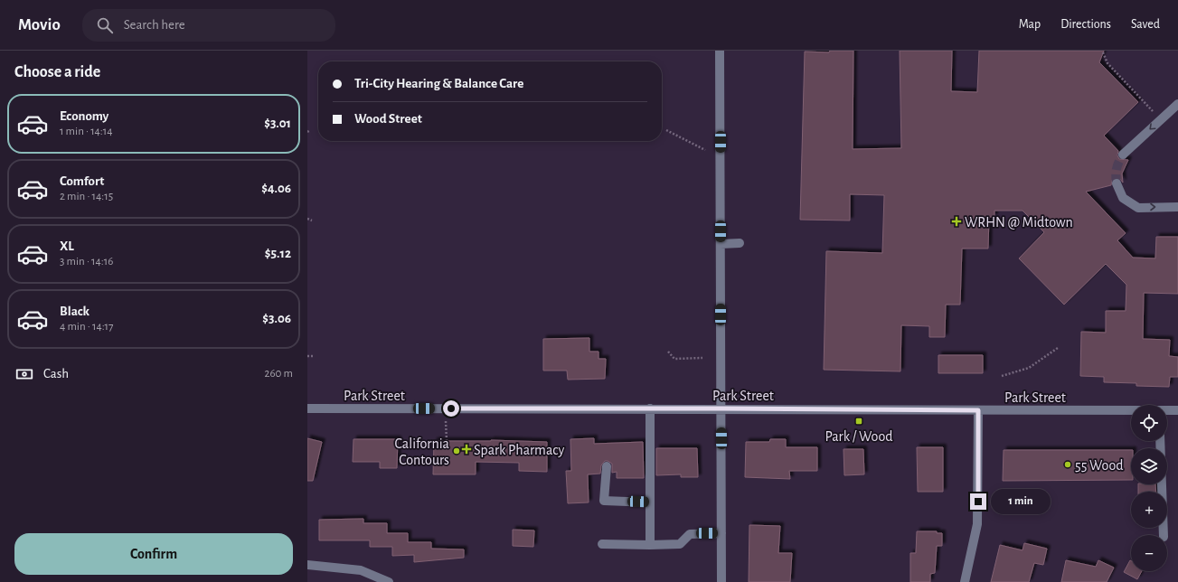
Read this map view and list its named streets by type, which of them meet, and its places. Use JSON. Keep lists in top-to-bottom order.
{
  "streets": {
    "street": ["Park Street"]
  },
  "places": {
    "health": ["WRHN @ Midtown", "Spark Pharmacy"],
    "transit": ["Park / Wood"],
    "other": ["California Contours", "55 Wood"]
  },
  "page": {
    "header": "Movio",
    "search": "Search here",
    "nav": ["Map", "Directions", "Saved"],
    "heading": "Choose a ride",
    "banner": ["Tri-City Hearing & Balance Care", "Wood Street"],
    "list": [
      {
        "name": "Economy",
        "note": "1 min · 14:14",
        "value": "$3.01"
      },
      {
        "name": "Comfort",
        "note": "2 min · 14:15",
        "value": "$4.06"
      },
      {
        "name": "XL",
        "note": "3 min · 14:16",
        "value": "$5.12"
      },
      {
        "name": "Black",
        "note": "4 min · 14:17",
        "value": "$3.06"
      }
    ],
    "pay": ["Cash", "260 m"],
    "map_buttons": ["+", "−"],
    "bubble": "1 min",
    "buttons": "Confirm"
  }
}
